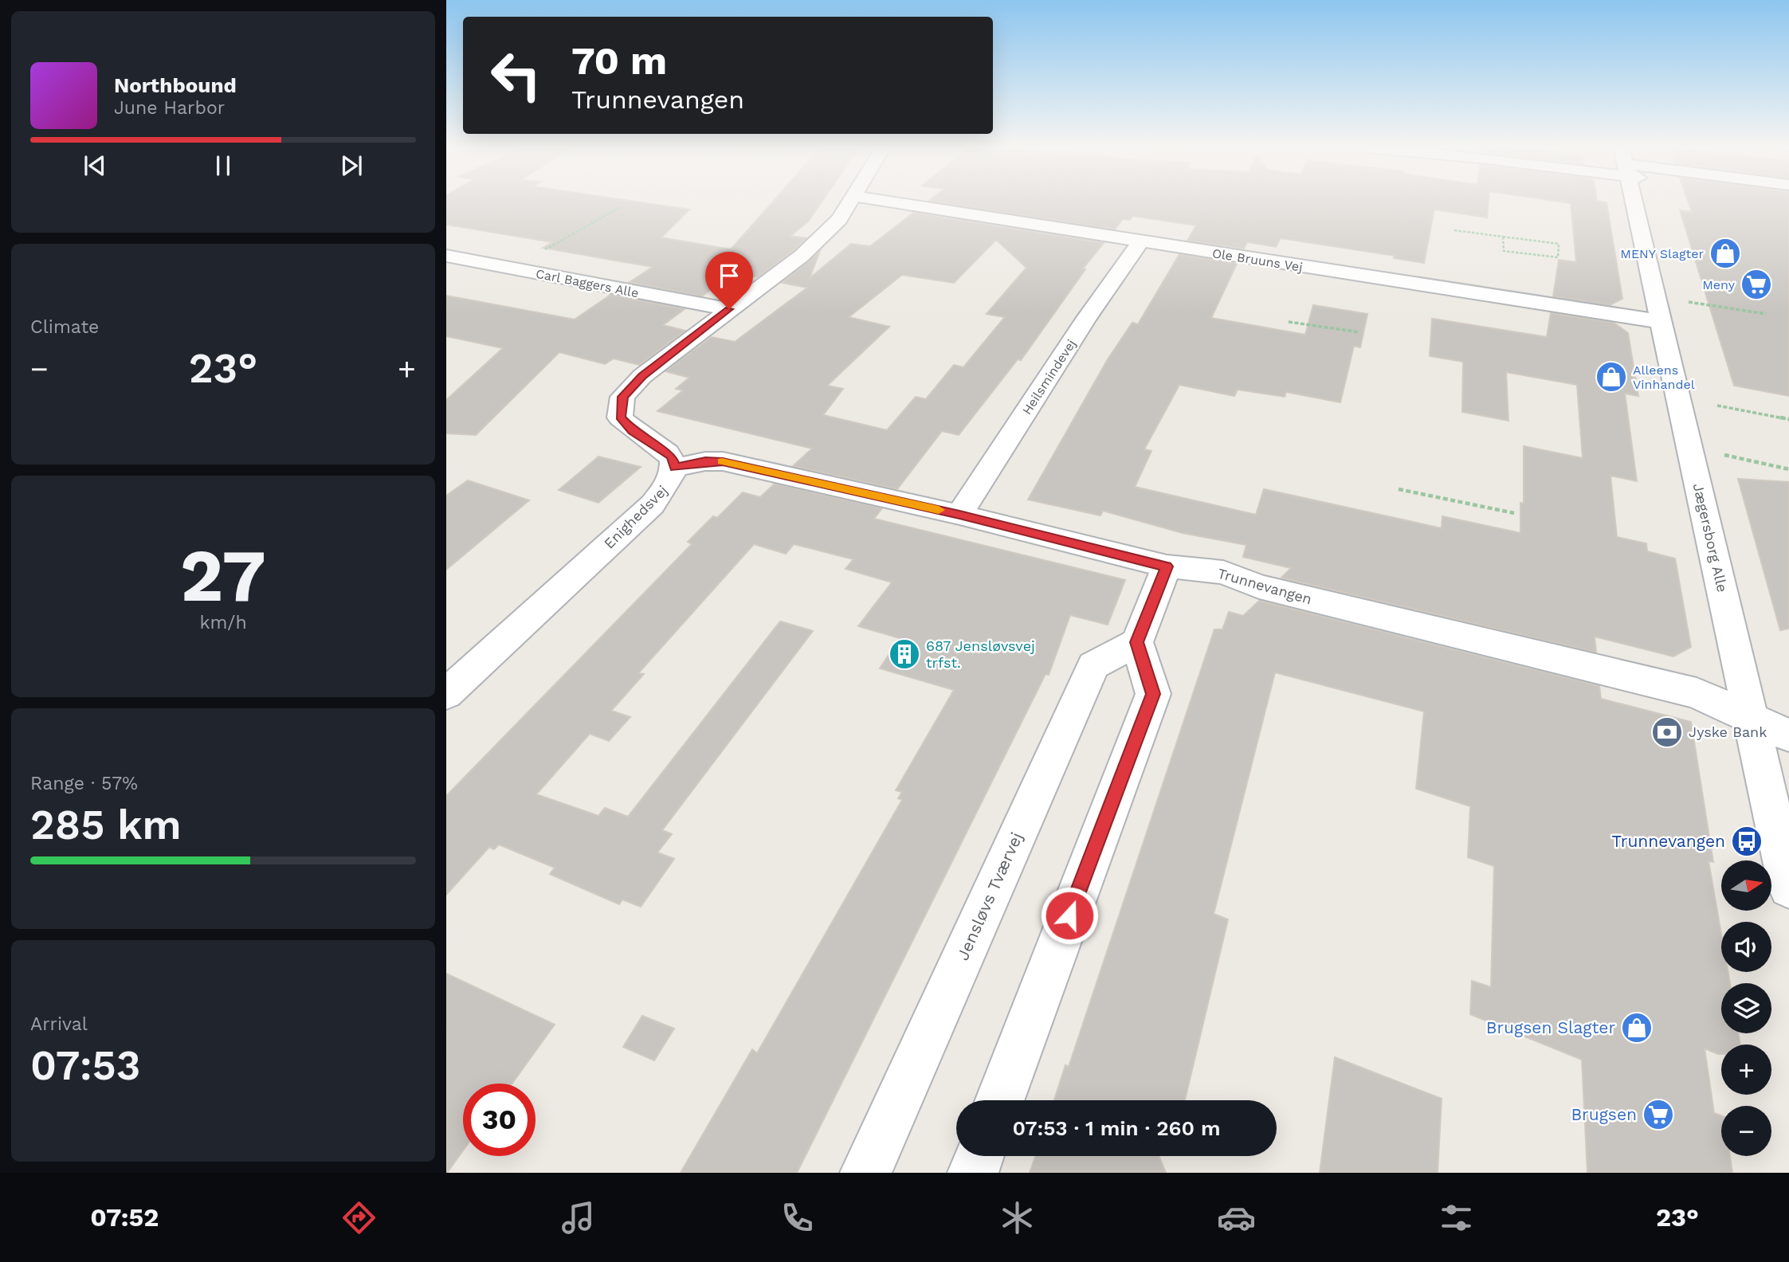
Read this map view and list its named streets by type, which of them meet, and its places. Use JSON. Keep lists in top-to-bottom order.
{
  "streets": {
    "street": [
      "Ole Bruuns Vej",
      "Carl Baggers Alle",
      "Heilsmindevej",
      "Enighedsvej",
      "Jægersborg Alle",
      "Trunnevangen",
      "Jensløvs Tværvej"
    ]
  },
  "crossings": [
    ["Ole Bruuns Vej", "Heilsmindevej"],
    ["Ole Bruuns Vej", "Jægersborg Alle"],
    ["Heilsmindevej", "Trunnevangen"],
    ["Enighedsvej", "Trunnevangen"],
    ["Jægersborg Alle", "Trunnevangen"]
  ],
  "places": {
    "shop": ["MENY Slagter", "Alleens Vinhandel", "Brugsen Slagter"],
    "supermarket": ["Meny", "Brugsen"],
    "building": ["687 Jensløvsvej trfst."],
    "bank": ["Jyske Bank"],
    "bus stop": ["Trunnevangen"]
  },
  "north": "right",
  "page": {
    "turn": ["70 m", "Trunnevangen"],
    "song": ["Northbound", "June Harbor"],
    "tile": [
      "Climate",
      ["27", "km/h"],
      ["Range · 57%", "285 km"],
      ["Arrival", "07:53"]
    ],
    "heat": ["−", "23°", "+"],
    "map_buttons": ["+", "−"],
    "limit": "30",
    "trip": "07:53 · 1 min · 260 m",
    "tabs": ["07:52", "23°"]
  }
}
